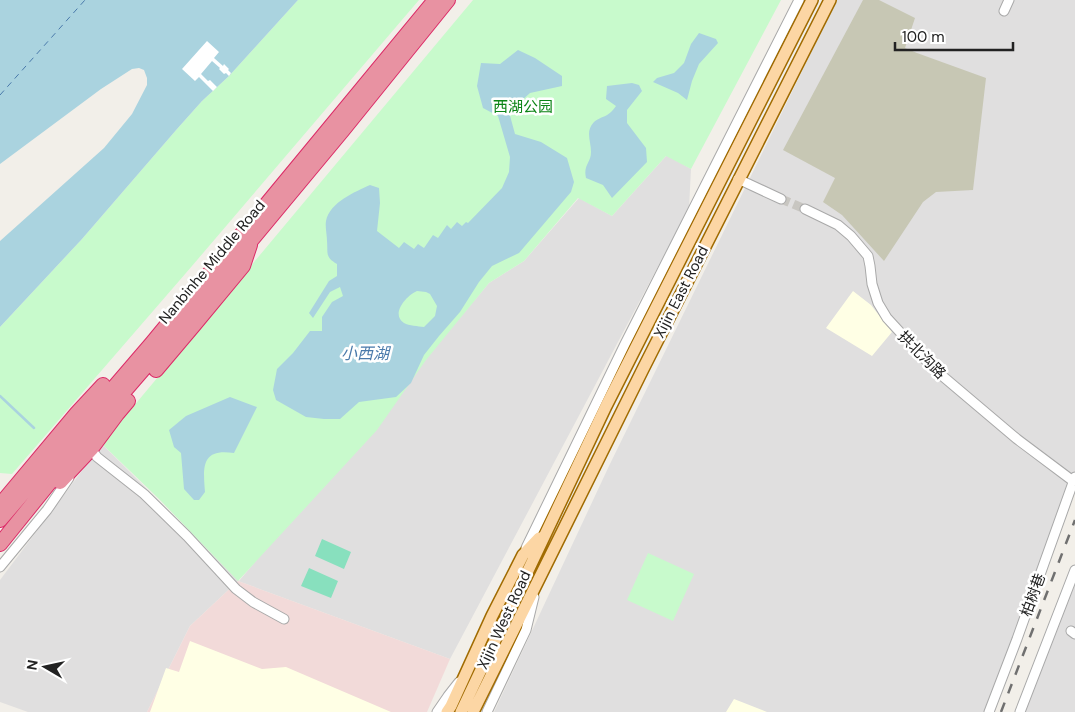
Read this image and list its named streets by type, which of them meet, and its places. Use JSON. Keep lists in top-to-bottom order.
{
  "streets": {
    "highway": ["Nanbinhe Middle Road"],
    "main road": ["Xijin East Road", "Xijin West Road"],
    "street": ["拱北沟路", "柏树巷"]
  },
  "crossings": [
    ["Xijin East Road", "Xijin West Road"],
    ["拱北沟路", "柏树巷"]
  ],
  "water": ["小西湖"],
  "parks": ["西湖公园"],
  "scale_bar": "100 m",
  "north": "left"
}
